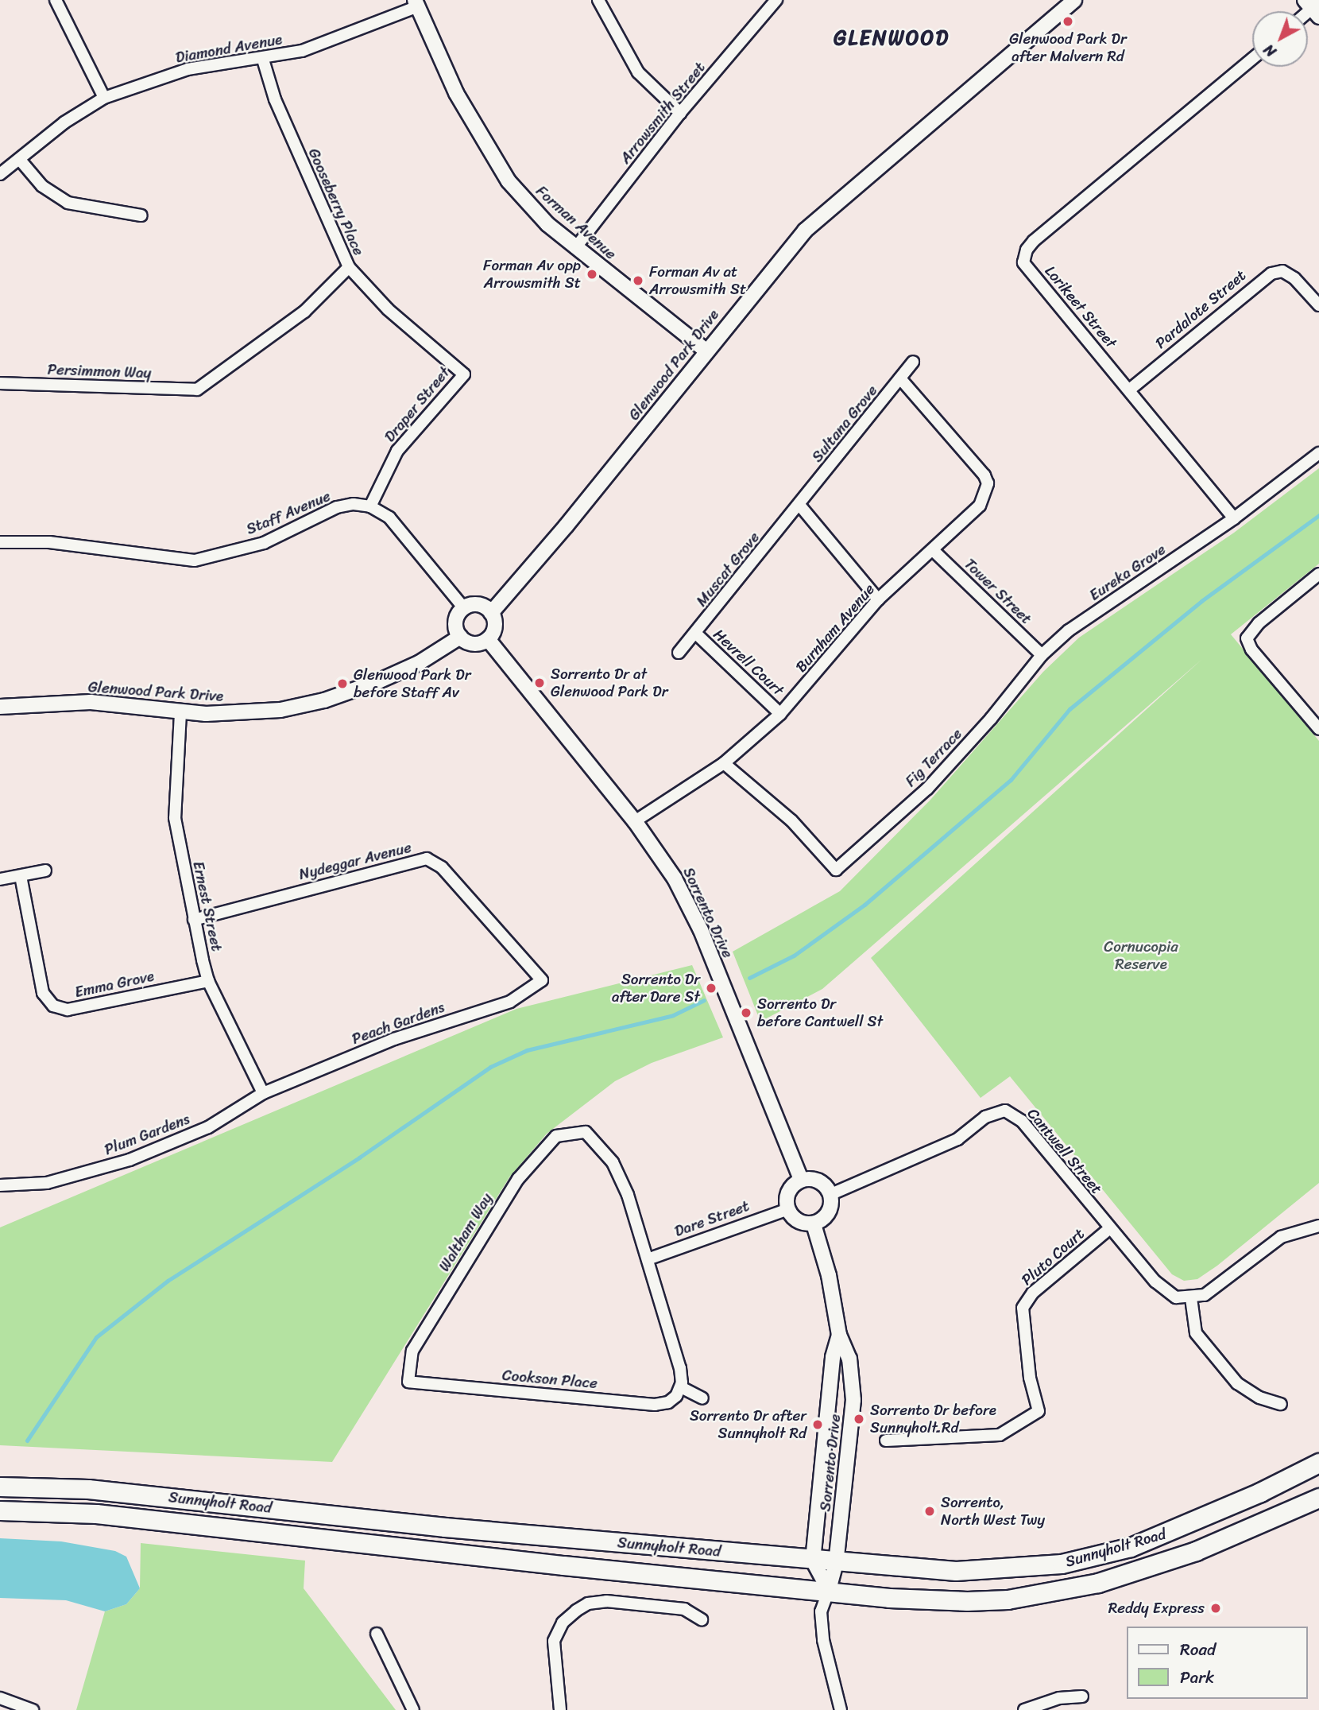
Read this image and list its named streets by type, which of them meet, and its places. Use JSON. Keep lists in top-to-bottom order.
{
  "streets": {
    "main road": ["Sunnyholt Road"],
    "street": [
      "Diamond Avenue",
      "Arrowsmith Street",
      "Gooseberry Place",
      "Forman Avenue",
      "Lorikeet Street",
      "Pardalote Street",
      "Glenwood Park Drive",
      "Persimmon Way",
      "Draper Street",
      "Sultana Grove",
      "Staff Avenue",
      "Muscat Grove",
      "Eureka Grove",
      "Tower Street",
      "Burnham Avenue",
      "Hevrell Court",
      "Fig Terrace",
      "Nydeggar Avenue",
      "Ernest Street",
      "Sorrento Drive",
      "Emma Grove",
      "Peach Gardens",
      "Plum Gardens",
      "Cantwell Street",
      "Dare Street",
      "Waltham Way",
      "Pluto Court",
      "Cookson Place"
    ]
  },
  "crossings": [
    ["Diamond Avenue", "Gooseberry Place"],
    ["Diamond Avenue", "Forman Avenue"],
    ["Arrowsmith Street", "Forman Avenue"],
    ["Gooseberry Place", "Persimmon Way"],
    ["Gooseberry Place", "Draper Street"],
    ["Forman Avenue", "Glenwood Park Drive"],
    ["Lorikeet Street", "Pardalote Street"],
    ["Lorikeet Street", "Eureka Grove"],
    ["Glenwood Park Drive", "Ernest Street"],
    ["Glenwood Park Drive", "Sorrento Drive"],
    ["Draper Street", "Staff Avenue"],
    ["Sultana Grove", "Muscat Grove"],
    ["Sultana Grove", "Burnham Avenue"],
    ["Muscat Grove", "Hevrell Court"],
    ["Eureka Grove", "Tower Street"],
    ["Eureka Grove", "Fig Terrace"],
    ["Tower Street", "Burnham Avenue"],
    ["Tower Street", "Fig Terrace"],
    ["Burnham Avenue", "Hevrell Court"],
    ["Burnham Avenue", "Fig Terrace"],
    ["Burnham Avenue", "Sorrento Drive"],
    ["Nydeggar Avenue", "Ernest Street"],
    ["Nydeggar Avenue", "Peach Gardens"],
    ["Ernest Street", "Emma Grove"],
    ["Ernest Street", "Peach Gardens"],
    ["Ernest Street", "Plum Gardens"],
    ["Sorrento Drive", "Cantwell Street"],
    ["Sorrento Drive", "Dare Street"],
    ["Sorrento Drive", "Sunnyholt Road"],
    ["Peach Gardens", "Plum Gardens"],
    ["Cantwell Street", "Dare Street"],
    ["Cantwell Street", "Pluto Court"],
    ["Dare Street", "Waltham Way"],
    ["Waltham Way", "Cookson Place"]
  ],
  "districts": ["GLENWOOD"],
  "parks": ["Cornucopia Reserve"],
  "places": [
    "Glenwood Park Dr after Malvern Rd",
    "Forman Av opp Arrowsmith St",
    "Forman Av at Arrowsmith St",
    "Sorrento Dr at Glenwood Park Dr",
    "Glenwood Park Dr before Staff Av",
    "Sorrento Dr after Dare St",
    "Sorrento Dr before Cantwell St",
    "Sorrento Dr before Sunnyholt Rd",
    "Sorrento Dr after Sunnyholt Rd",
    "Sorrento, North West Twy",
    "Reddy Express"
  ],
  "legend": ["Road", "Park"],
  "north": "bottom left"
}
